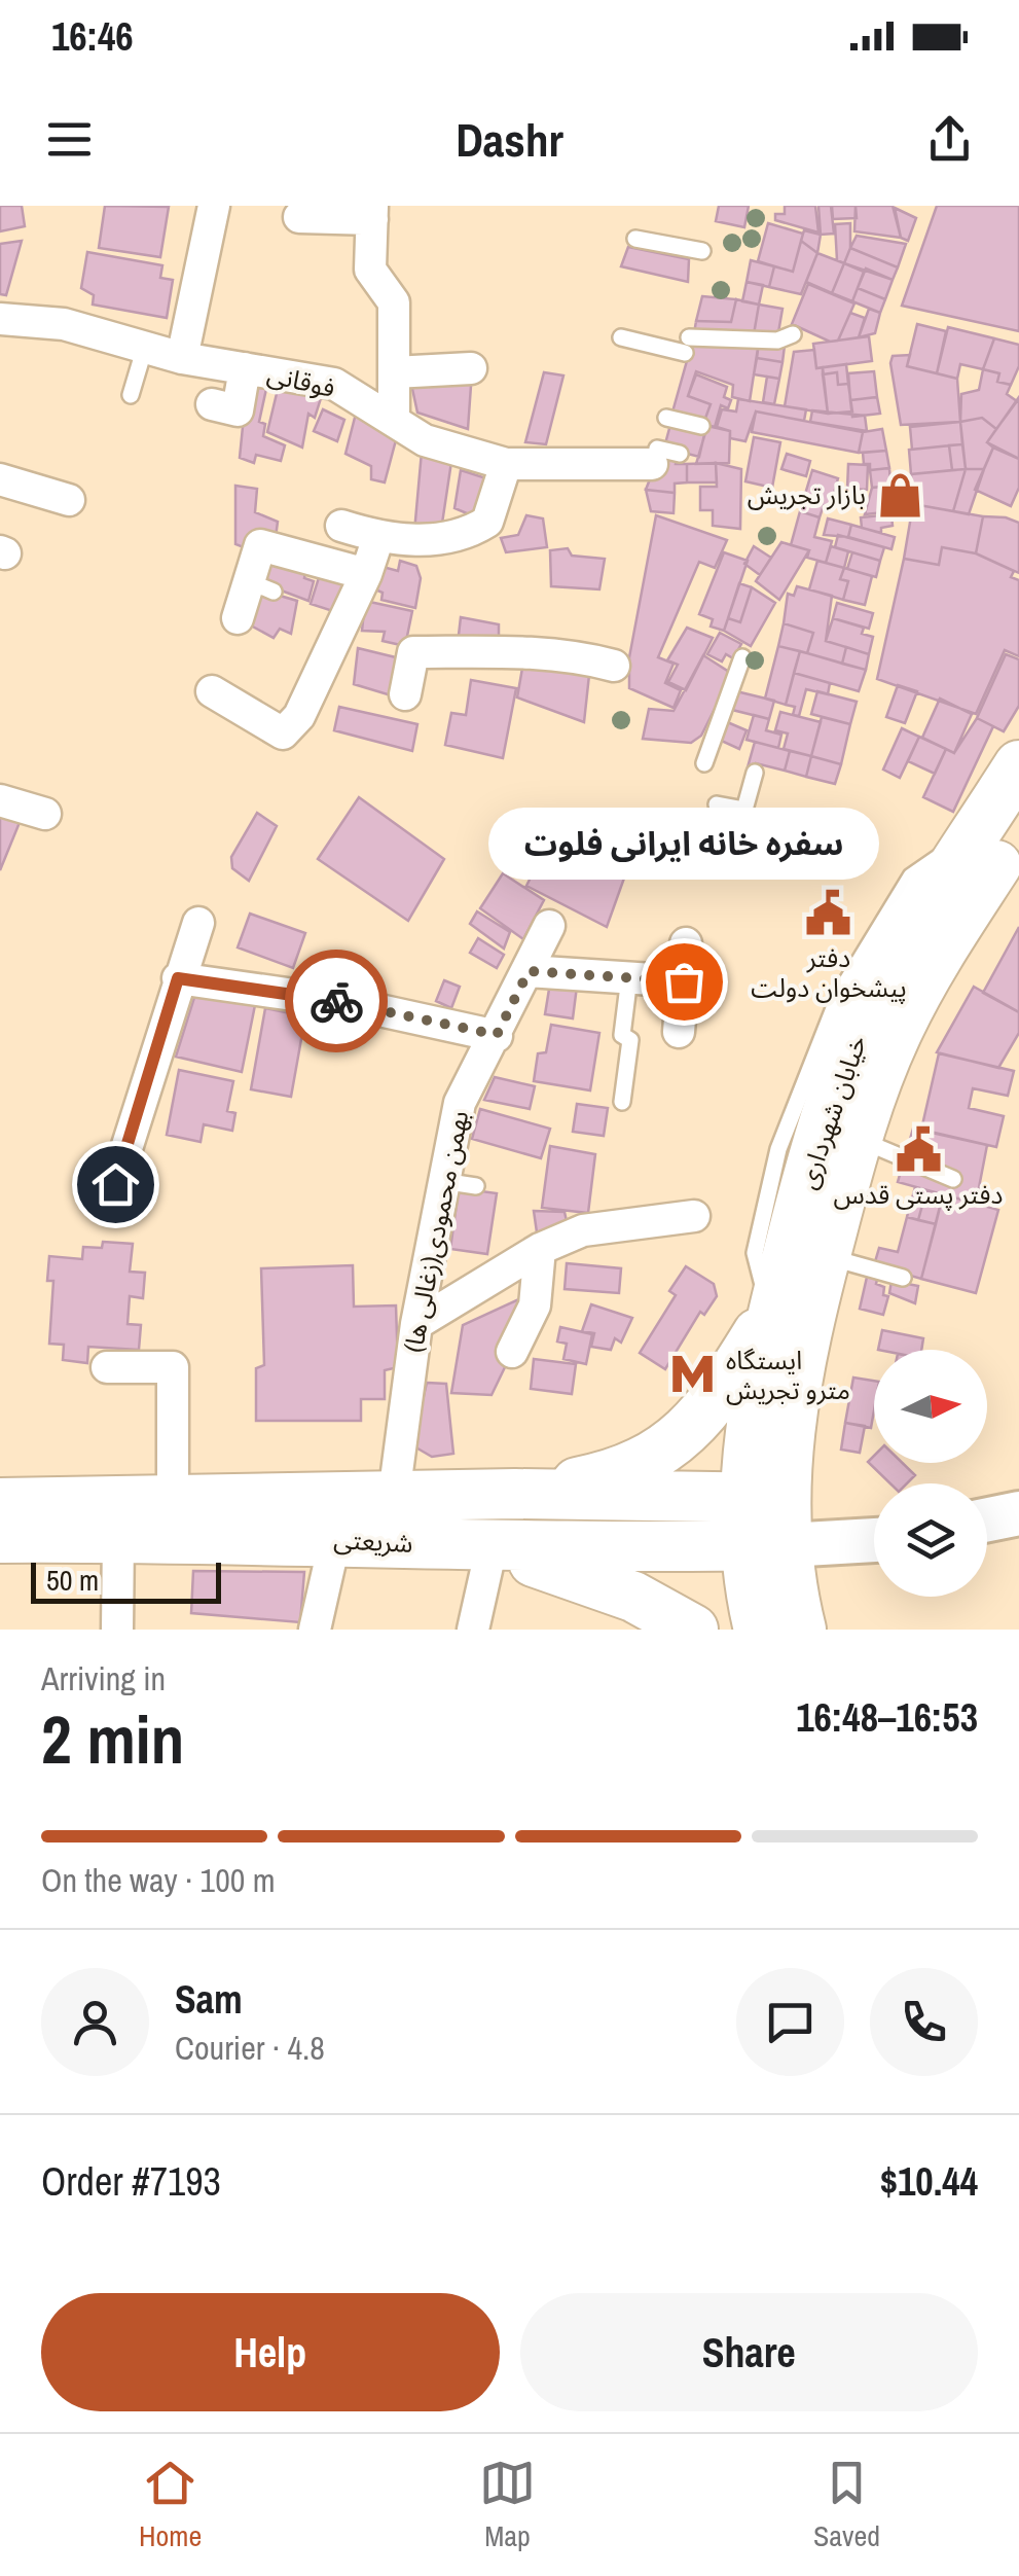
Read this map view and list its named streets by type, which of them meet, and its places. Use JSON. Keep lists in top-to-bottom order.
{
  "streets": {
    "main road": ["خیابان شهرداری", "شریعتی"],
    "street": ["فوقانی", "بهمن محمودی(زغالی ها)"]
  },
  "crossings": [
    ["خیابان شهرداری", "شریعتی"],
    ["بهمن محمودی(زغالی ها)", "شریعتی"]
  ],
  "places": {
    "shop": ["بازار تجریش"],
    "public building": ["دفتر پیشخوان دولت", "دفتر پستی قدس"],
    "other": ["سفره خانه ایرانی فلوت"],
    "metro station": ["ایستگاه مترو تجریش"]
  },
  "scale_bar": "50 m",
  "north": "right",
  "page": {
    "status": "16:46",
    "header": "Dashr",
    "bubble": "سفره خانه ایرانی فلوت",
    "scale": "50 m",
    "heading": ["2 min", "Arriving in", "16:48–16:53"],
    "panel": [
      "Sam",
      "Courier · 4.8",
      "Order #7193",
      "$10.44"
    ],
    "bar": "On the way · 100 m",
    "buttons": ["Help", "Share"],
    "tabs": ["Home", "Map", "Saved"]
  }
}
